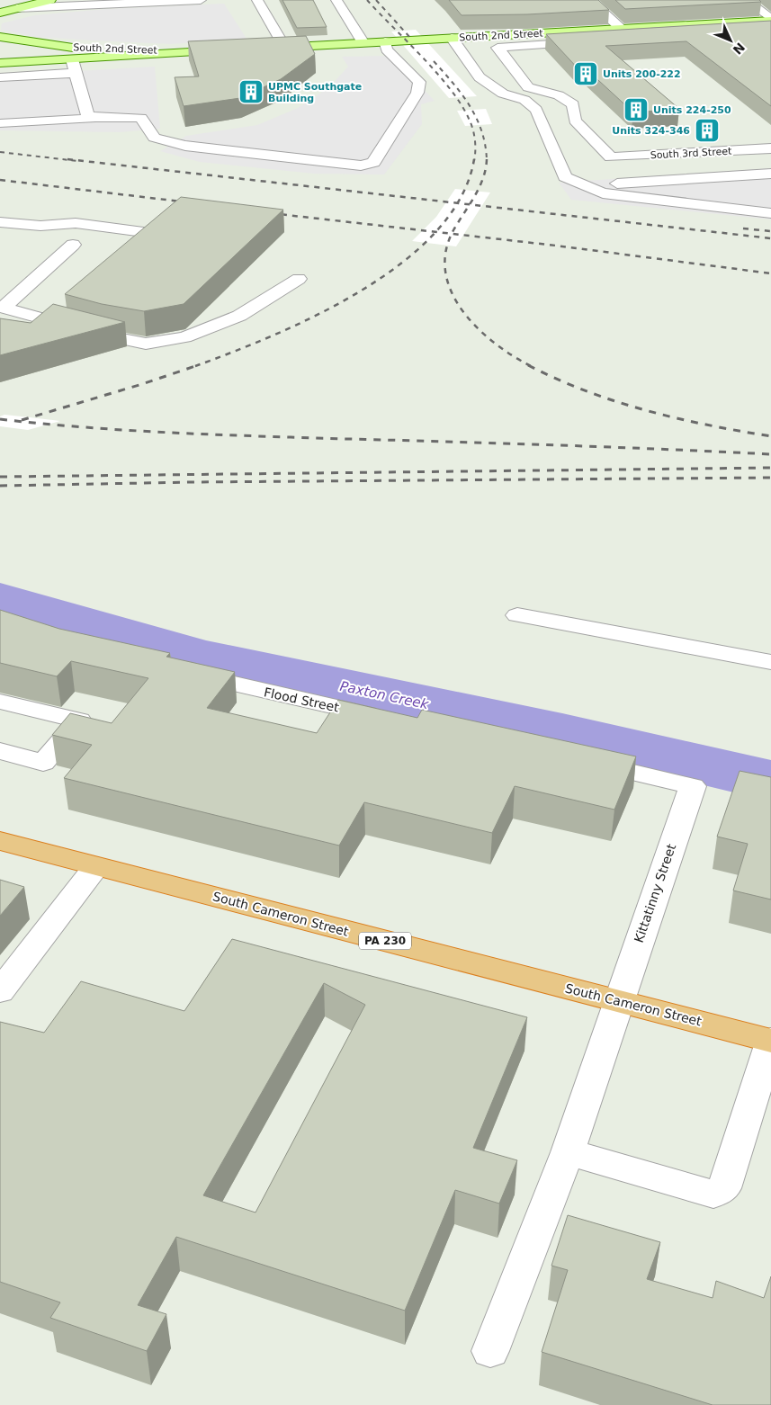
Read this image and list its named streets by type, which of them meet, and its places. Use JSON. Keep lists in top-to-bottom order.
{
  "streets": {
    "highway": ["South Cameron Street", "PA 230"],
    "main road": ["South 2nd Street"],
    "street": ["South 3rd Street", "Flood Street", "Kittatinny Street"]
  },
  "crossings": [
    ["Kittatinny Street", "South Cameron Street"]
  ],
  "water": ["Paxton Creek"],
  "places": {
    "building": [
      "Units 200-222",
      "UPMC Southgate Building",
      "Units 224-250",
      "Units 324-346"
    ]
  },
  "north": "bottom right"
}
